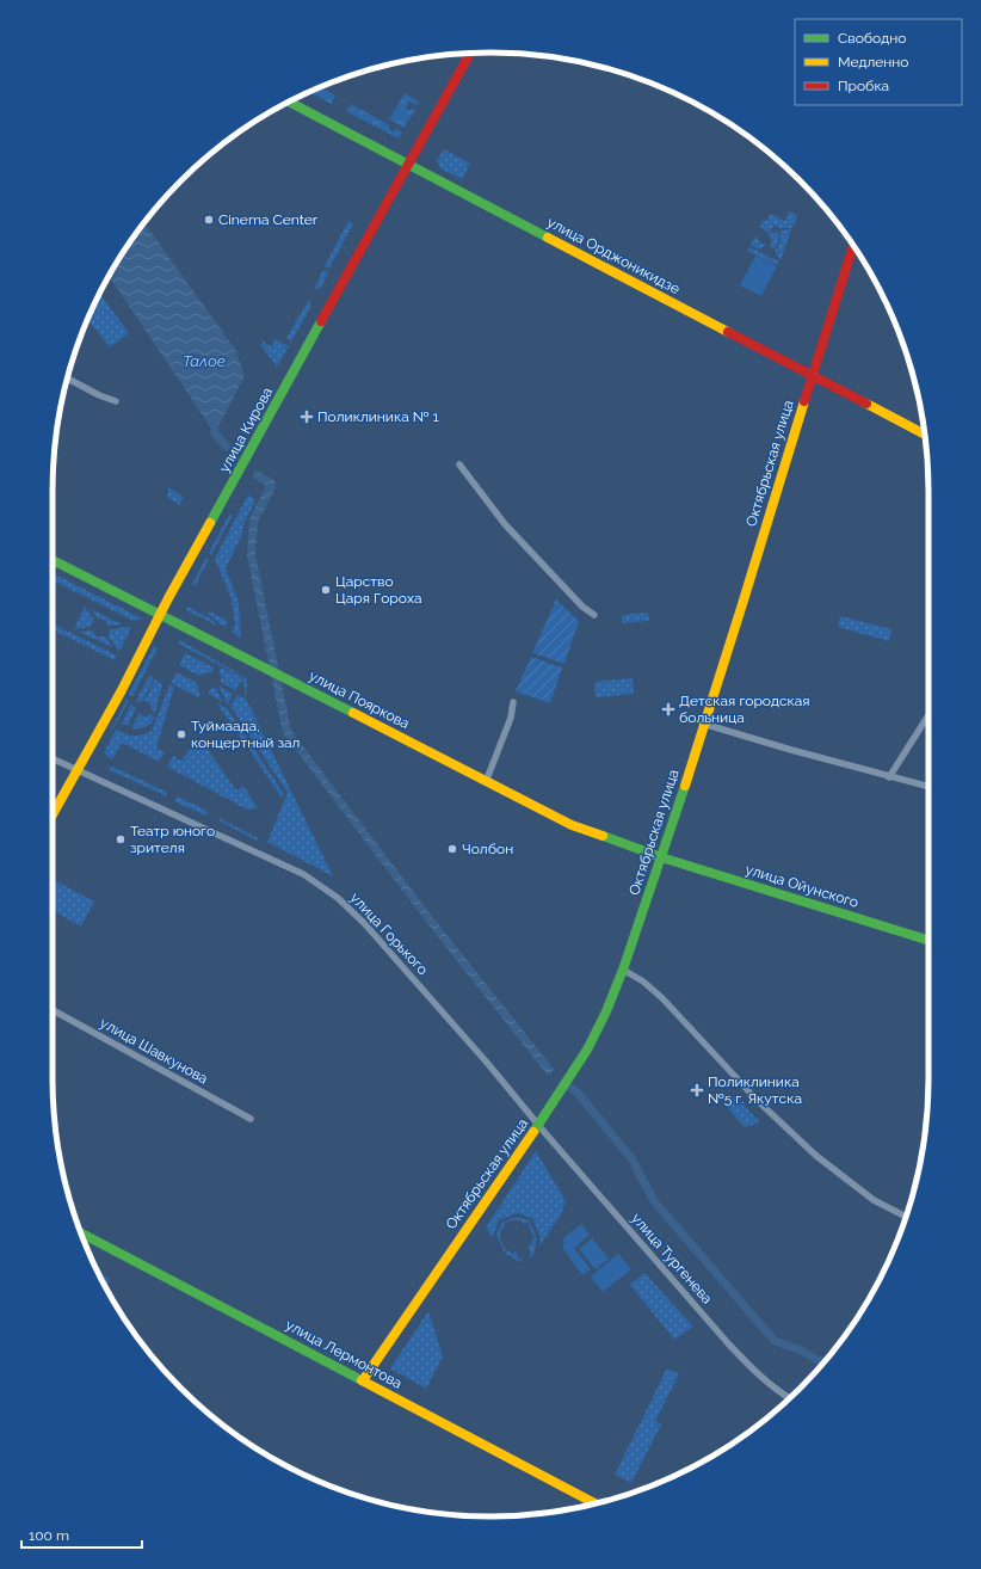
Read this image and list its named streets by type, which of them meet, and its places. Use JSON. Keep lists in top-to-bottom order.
{
  "streets": {
    "main road": [
      "улица Орджоникидзе",
      "улица Кирова",
      "Октябрьская улица",
      "улица Пояркова",
      "улица Ойунского",
      "улица Лермонтова"
    ],
    "street": ["улица Горького", "улица Шавкунова", "улица Тургенева"]
  },
  "crossings": [
    ["улица Орджоникидзе", "улица Кирова"],
    ["улица Орджоникидзе", "Октябрьская улица"],
    ["улица Кирова", "улица Пояркова"],
    ["улица Кирова", "улица Горького"],
    ["Октябрьская улица", "улица Пояркова"],
    ["Октябрьская улица", "улица Ойунского"],
    ["Октябрьская улица", "улица Горького"],
    ["Октябрьская улица", "улица Тургенева"],
    ["Октябрьская улица", "улица Лермонтова"],
    ["улица Пояркова", "улица Ойунского"],
    ["улица Горького", "улица Тургенева"]
  ],
  "water": ["Талое"],
  "places": {
    "other": [
      "Cinema Center",
      "Царство Царя Гороха",
      "Туймаада, концертный зал",
      "Театр юного зрителя",
      "Чолбон"
    ],
    "health": ["Поликлиника № 1", "Детская городская больница", "Поликлиника №5 г. Якутска"]
  },
  "legend": ["Свободно", "Медленно", "Пробка"],
  "scale_bar": "100 m"
}
